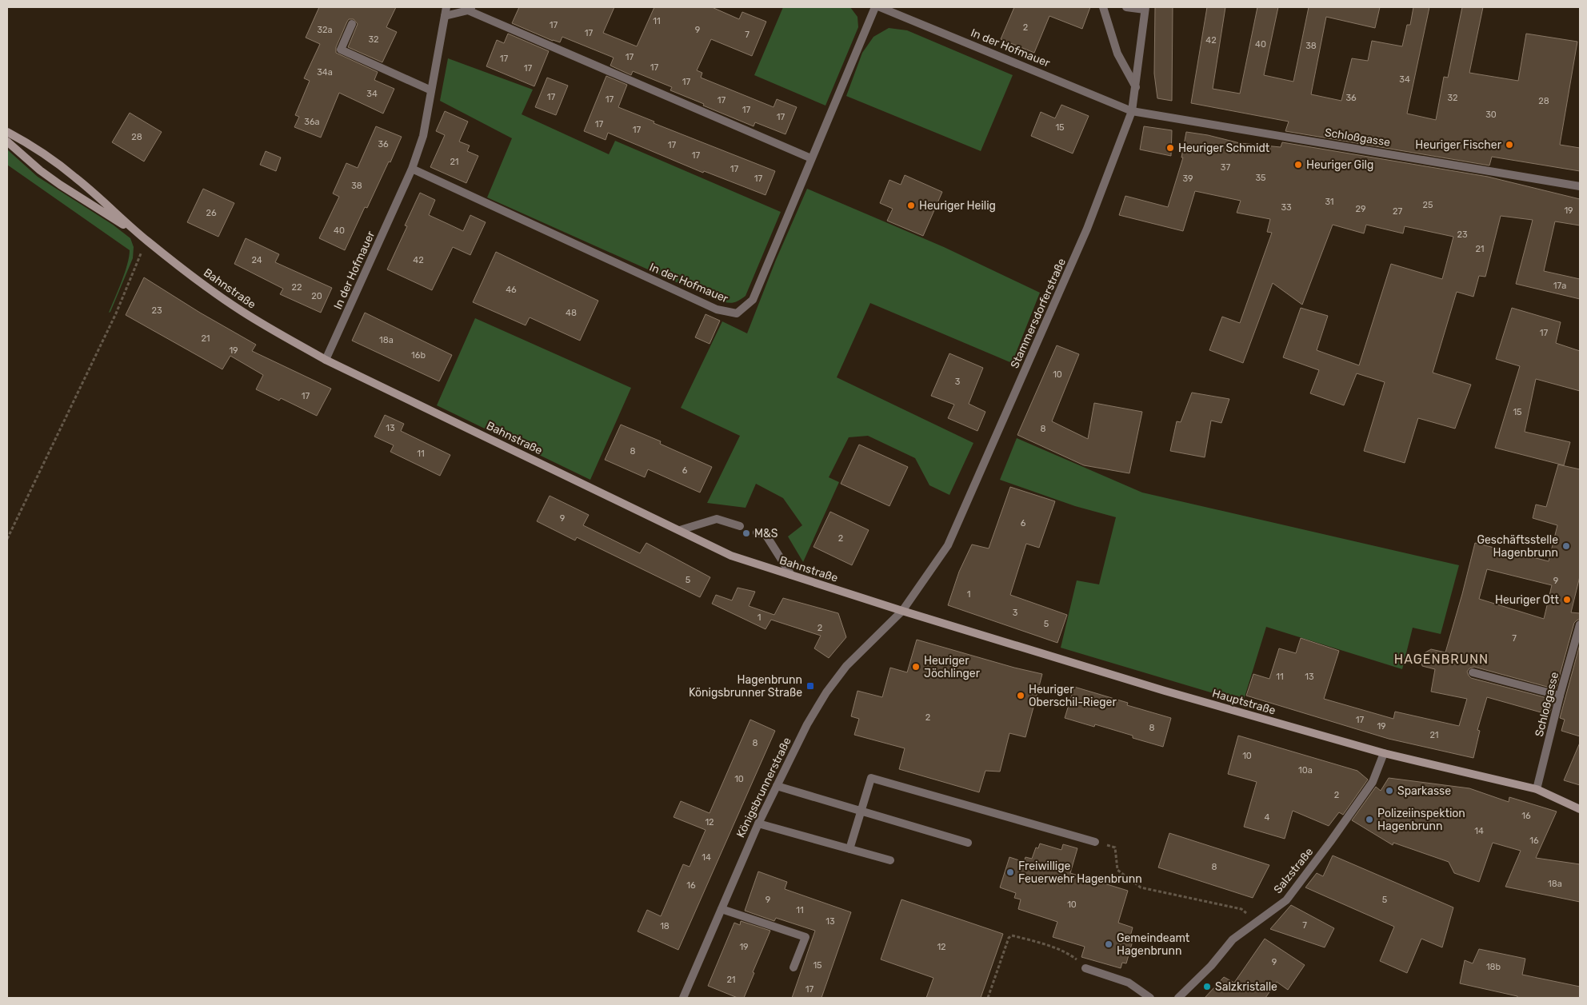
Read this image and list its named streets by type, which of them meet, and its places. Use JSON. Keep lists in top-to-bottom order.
{
  "streets": {
    "main road": ["Bahnstraße", "Hauptstraße"],
    "street": [
      "In der Hofmauer",
      "Schloßgasse",
      "Stammersdorferstraße",
      "Königsbrunnerstraße",
      "Salzstraße"
    ]
  },
  "crossings": [
    ["In der Hofmauer", "Schloßgasse"],
    ["In der Hofmauer", "Bahnstraße"],
    ["In der Hofmauer", "Stammersdorferstraße"],
    ["Schloßgasse", "Stammersdorferstraße"],
    ["Schloßgasse", "Hauptstraße"],
    ["Bahnstraße", "Stammersdorferstraße"],
    ["Bahnstraße", "Hauptstraße"],
    ["Bahnstraße", "Königsbrunnerstraße"],
    ["Stammersdorferstraße", "Hauptstraße"],
    ["Stammersdorferstraße", "Königsbrunnerstraße"],
    ["Hauptstraße", "Königsbrunnerstraße"],
    ["Hauptstraße", "Salzstraße"]
  ],
  "districts": ["HAGENBRUNN"],
  "places": {
    "other": [
      "Heuriger Fischer",
      "Heuriger Schmidt",
      "Heuriger Gilg",
      "Heuriger Heilig",
      "M&S",
      "Geschäftsstelle Hagenbrunn",
      "Heuriger Ott",
      "Heuriger Jöchlinger",
      "Heuriger Oberschil-Rieger",
      "Sparkasse",
      "Polizeiinspektion Hagenbrunn",
      "Freiwillige Feuerwehr Hagenbrunn",
      "Gemeindeamt Hagenbrunn",
      "Salzkristalle"
    ],
    "transit": ["Hagenbrunn Königsbrunner Straße"]
  },
  "house_numbers": [
    "11",
    "17",
    "2",
    "32a",
    "9",
    "17",
    "7",
    "32",
    "42",
    "40",
    "38",
    "17",
    "17",
    "17",
    "17",
    "34a",
    "34",
    "17",
    "34",
    "17",
    "36",
    "32",
    "17",
    "17",
    "28",
    "17",
    "30",
    "17",
    "36a",
    "17",
    "15",
    "17",
    "28",
    "36",
    "17",
    "17",
    "21",
    "37",
    "17",
    "35",
    "17",
    "39",
    "38",
    "31",
    "25",
    "33",
    "29",
    "19",
    "27",
    "26",
    "40",
    "23",
    "21",
    "24",
    "42",
    "17a",
    "22",
    "46",
    "20",
    "23",
    "48",
    "17",
    "21",
    "18a",
    "19",
    "16b",
    "10",
    "3",
    "17",
    "15",
    "13",
    "8",
    "8",
    "11",
    "6",
    "9",
    "6",
    "2",
    "5",
    "9",
    "1",
    "3",
    "1",
    "5",
    "2",
    "7",
    "11",
    "13",
    "2",
    "17",
    "19",
    "8",
    "21",
    "8",
    "10",
    "10a",
    "10",
    "2",
    "16",
    "4",
    "12",
    "14",
    "16",
    "14",
    "8",
    "18a",
    "16",
    "9",
    "5",
    "10",
    "11",
    "13",
    "7",
    "18",
    "19",
    "12",
    "9",
    "15",
    "18b",
    "21",
    "17"
  ]
}
